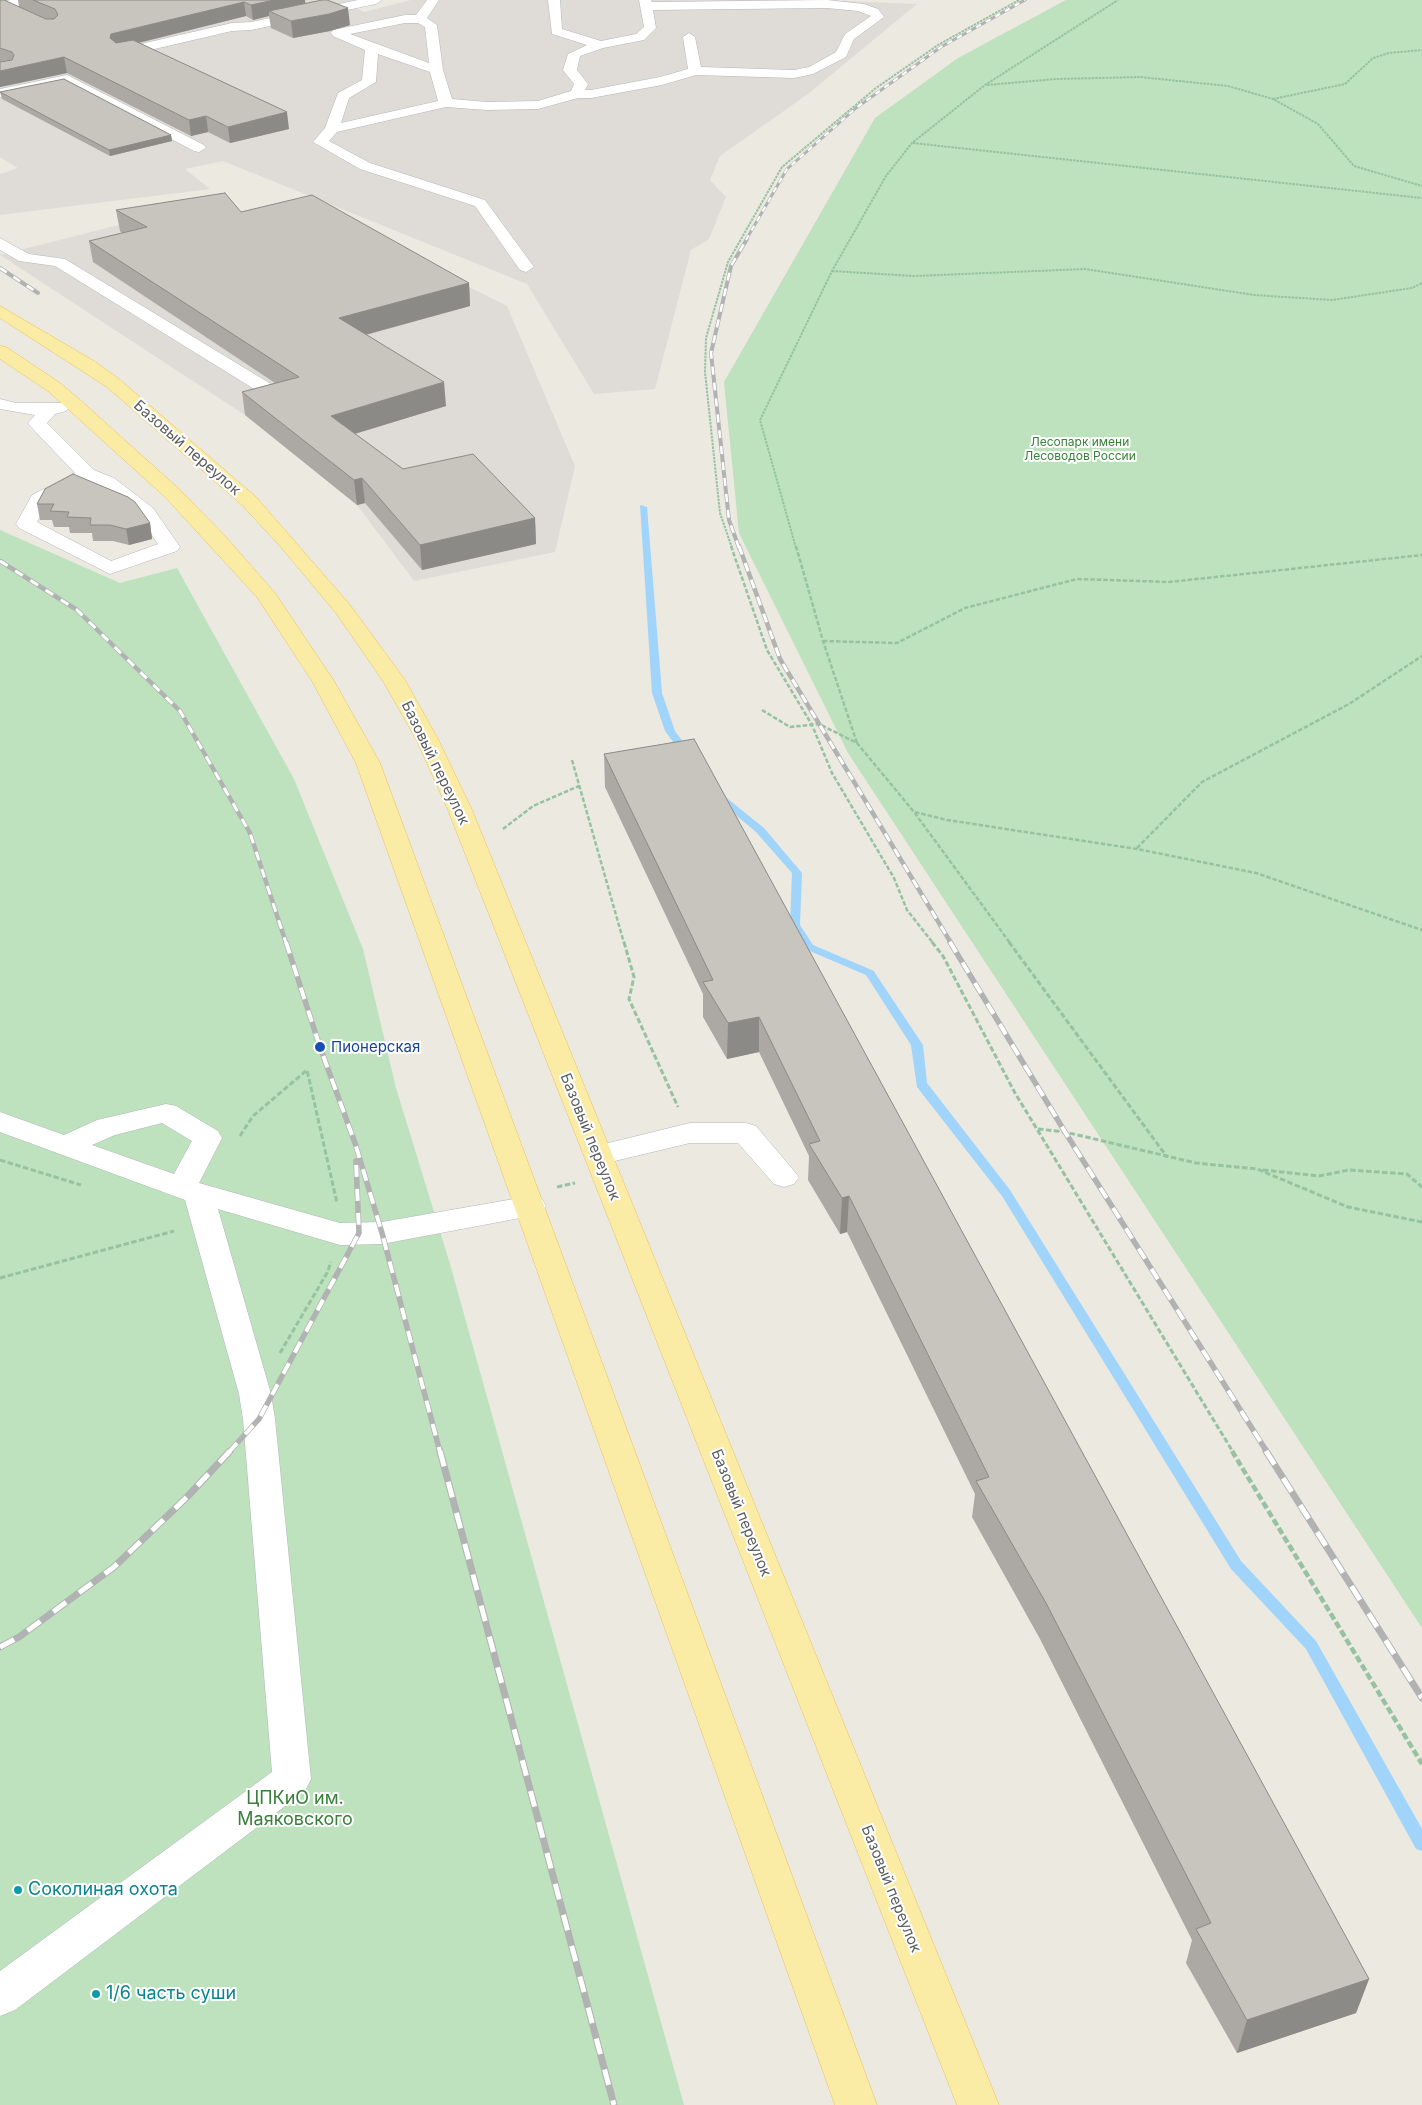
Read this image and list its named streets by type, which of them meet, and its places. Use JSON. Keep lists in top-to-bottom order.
{
  "streets": {
    "main road": ["Базовый переулок"]
  },
  "parks": ["Лесопарк имени Лесоводов России", "ЦПКиО им. Маяковского"],
  "places": ["Пионерская", "Соколиная охота", "1/6 часть суши"]
}
